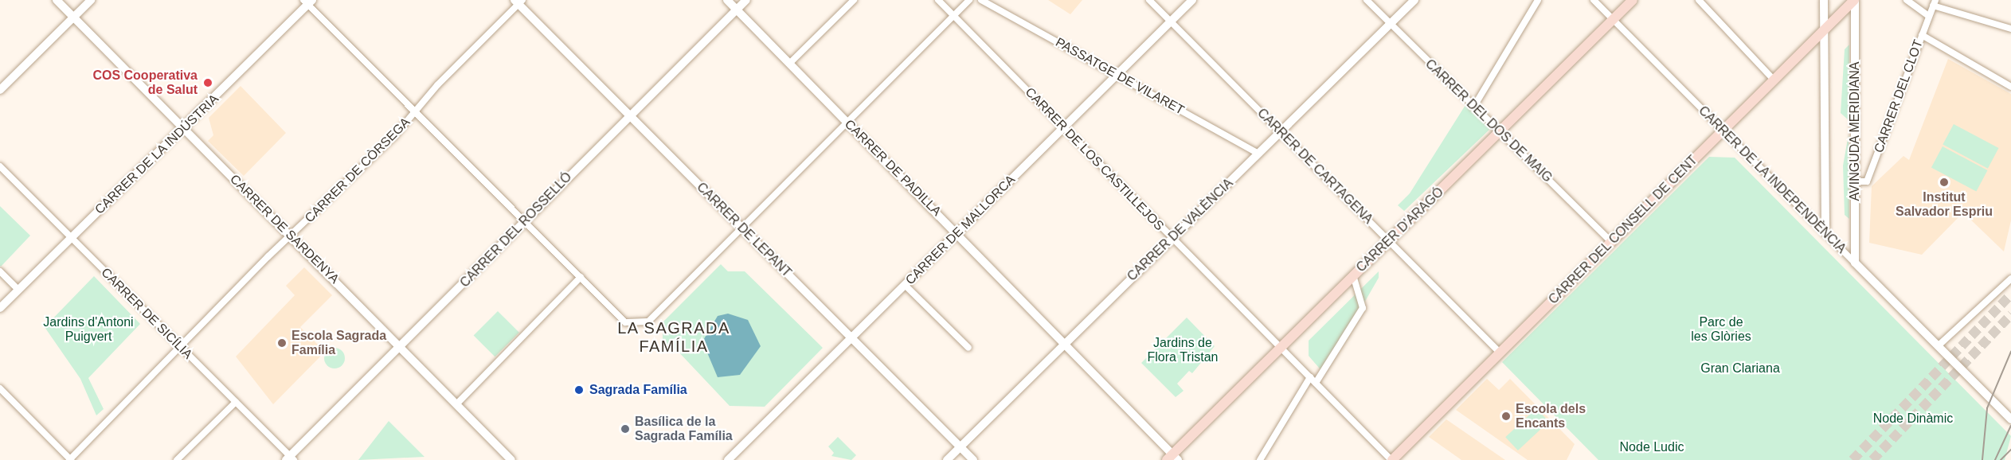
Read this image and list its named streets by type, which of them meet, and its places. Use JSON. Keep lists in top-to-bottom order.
{
  "streets": {
    "main road": [
      "AVINGUDA MERIDIANA",
      "CARRER DE LA INDÚSTRIA",
      "CARRER DE PADILLA",
      "CARRER DE LA INDEPENDÈNCIA",
      "CARRER DE SARDENYA",
      "CARRER DEL ROSSELLÓ",
      "CARRER DE LEPANT",
      "CARRER DE MALLORCA",
      "CARRER DE VALÈNCIA",
      "CARRER D'ARAGÓ",
      "CARRER DEL CONSELL DE CENT"
    ],
    "street": [
      "PASSATGE DE VILARET",
      "CARRER DEL CLOT",
      "CARRER DEL DOS DE MAIG",
      "CARRER DE LOS CASTILLEJOS",
      "CARRER DE CARTAGENA",
      "CARRER DE CÒRSEGA",
      "CARRER DE SICÍLIA"
    ]
  },
  "crossings": [
    ["PASSATGE DE VILARET", "CARRER DE MALLORCA"],
    ["PASSATGE DE VILARET", "CARRER DE VALÈNCIA"],
    ["CARRER DEL CLOT", "AVINGUDA MERIDIANA"],
    ["CARRER DEL DOS DE MAIG", "CARRER DE VALÈNCIA"],
    ["CARRER DEL DOS DE MAIG", "CARRER D'ARAGÓ"],
    ["CARRER DEL DOS DE MAIG", "CARRER DEL CONSELL DE CENT"],
    ["AVINGUDA MERIDIANA", "CARRER DE LA INDEPENDÈNCIA"],
    ["AVINGUDA MERIDIANA", "CARRER DEL CONSELL DE CENT"],
    ["CARRER DE LA INDÚSTRIA", "CARRER DE SARDENYA"],
    ["CARRER DE LA INDÚSTRIA", "CARRER DE SICÍLIA"],
    ["CARRER DE LOS CASTILLEJOS", "CARRER DE MALLORCA"],
    ["CARRER DE LOS CASTILLEJOS", "CARRER DE VALÈNCIA"],
    ["CARRER DE LOS CASTILLEJOS", "CARRER D'ARAGÓ"],
    ["CARRER DE LOS CASTILLEJOS", "CARRER DEL CONSELL DE CENT"],
    ["CARRER DE CARTAGENA", "CARRER DE MALLORCA"],
    ["CARRER DE CARTAGENA", "CARRER DE VALÈNCIA"],
    ["CARRER DE CARTAGENA", "CARRER D'ARAGÓ"],
    ["CARRER DE CARTAGENA", "CARRER DEL CONSELL DE CENT"],
    ["CARRER DE PADILLA", "CARRER DEL ROSSELLÓ"],
    ["CARRER DE PADILLA", "CARRER DE MALLORCA"],
    ["CARRER DE PADILLA", "CARRER DE VALÈNCIA"],
    ["CARRER DE PADILLA", "CARRER D'ARAGÓ"],
    ["CARRER DE CÒRSEGA", "CARRER DE SARDENYA"],
    ["CARRER DE CÒRSEGA", "CARRER DE LEPANT"],
    ["CARRER DE CÒRSEGA", "CARRER DE SICÍLIA"],
    ["CARRER DE LA INDEPENDÈNCIA", "CARRER D'ARAGÓ"],
    ["CARRER DE LA INDEPENDÈNCIA", "CARRER DEL CONSELL DE CENT"],
    ["CARRER DE SARDENYA", "CARRER DEL ROSSELLÓ"],
    ["CARRER DEL ROSSELLÓ", "CARRER DE LEPANT"],
    ["CARRER DEL ROSSELLÓ", "CARRER DE SICÍLIA"],
    ["CARRER DE LEPANT", "CARRER DE MALLORCA"],
    ["CARRER DE LEPANT", "CARRER DE VALÈNCIA"]
  ],
  "districts": ["LA SAGRADA FAMÍLIA"],
  "parks": [
    "Jardins d'Antoni Puigvert",
    "Parc de les Glòries",
    "Jardins de Flora Tristan",
    "Gran Clariana",
    "Node Dinàmic",
    "Node Ludic"
  ],
  "places": [
    "COS Cooperativa de Salut",
    "Institut Salvador Espriu",
    "Escola Sagrada Família",
    "Sagrada Família",
    "Escola dels Encants",
    "Basílica de la Sagrada Família"
  ]
}
